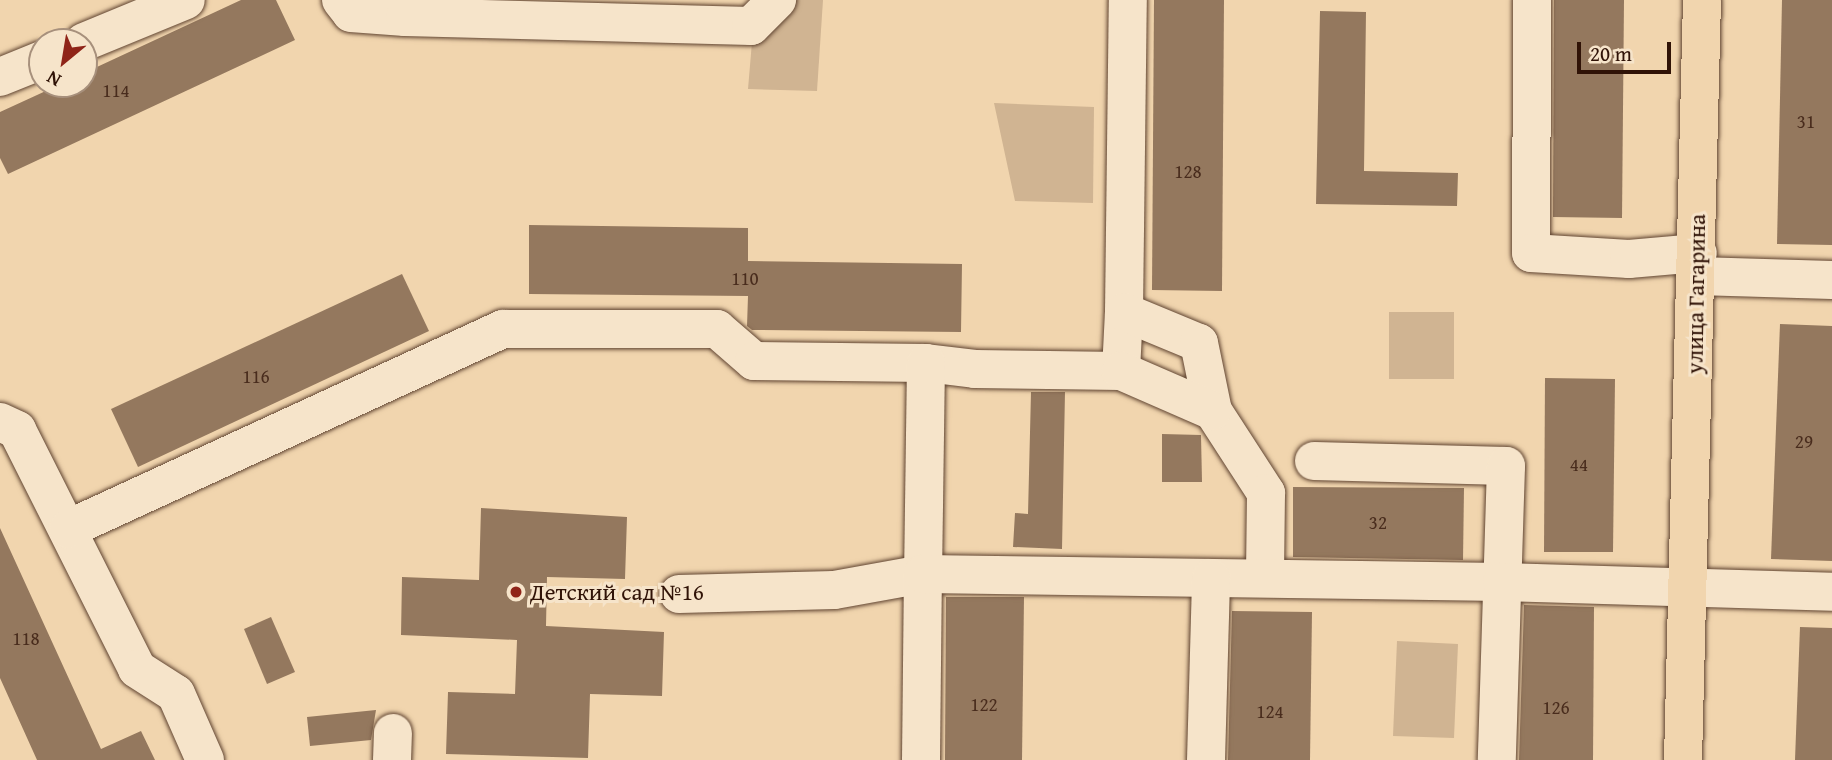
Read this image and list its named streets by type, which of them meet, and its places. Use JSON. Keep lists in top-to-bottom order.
{
  "streets": {
    "main road": ["улица Гагарина"]
  },
  "places": ["Детский сад №16"],
  "house_numbers": [
    "114",
    "31",
    "128",
    "110",
    "116",
    "29",
    "44",
    "32",
    "118",
    "122",
    "126",
    "124"
  ],
  "scale_bar": "20 m",
  "north": "bottom left"
}
